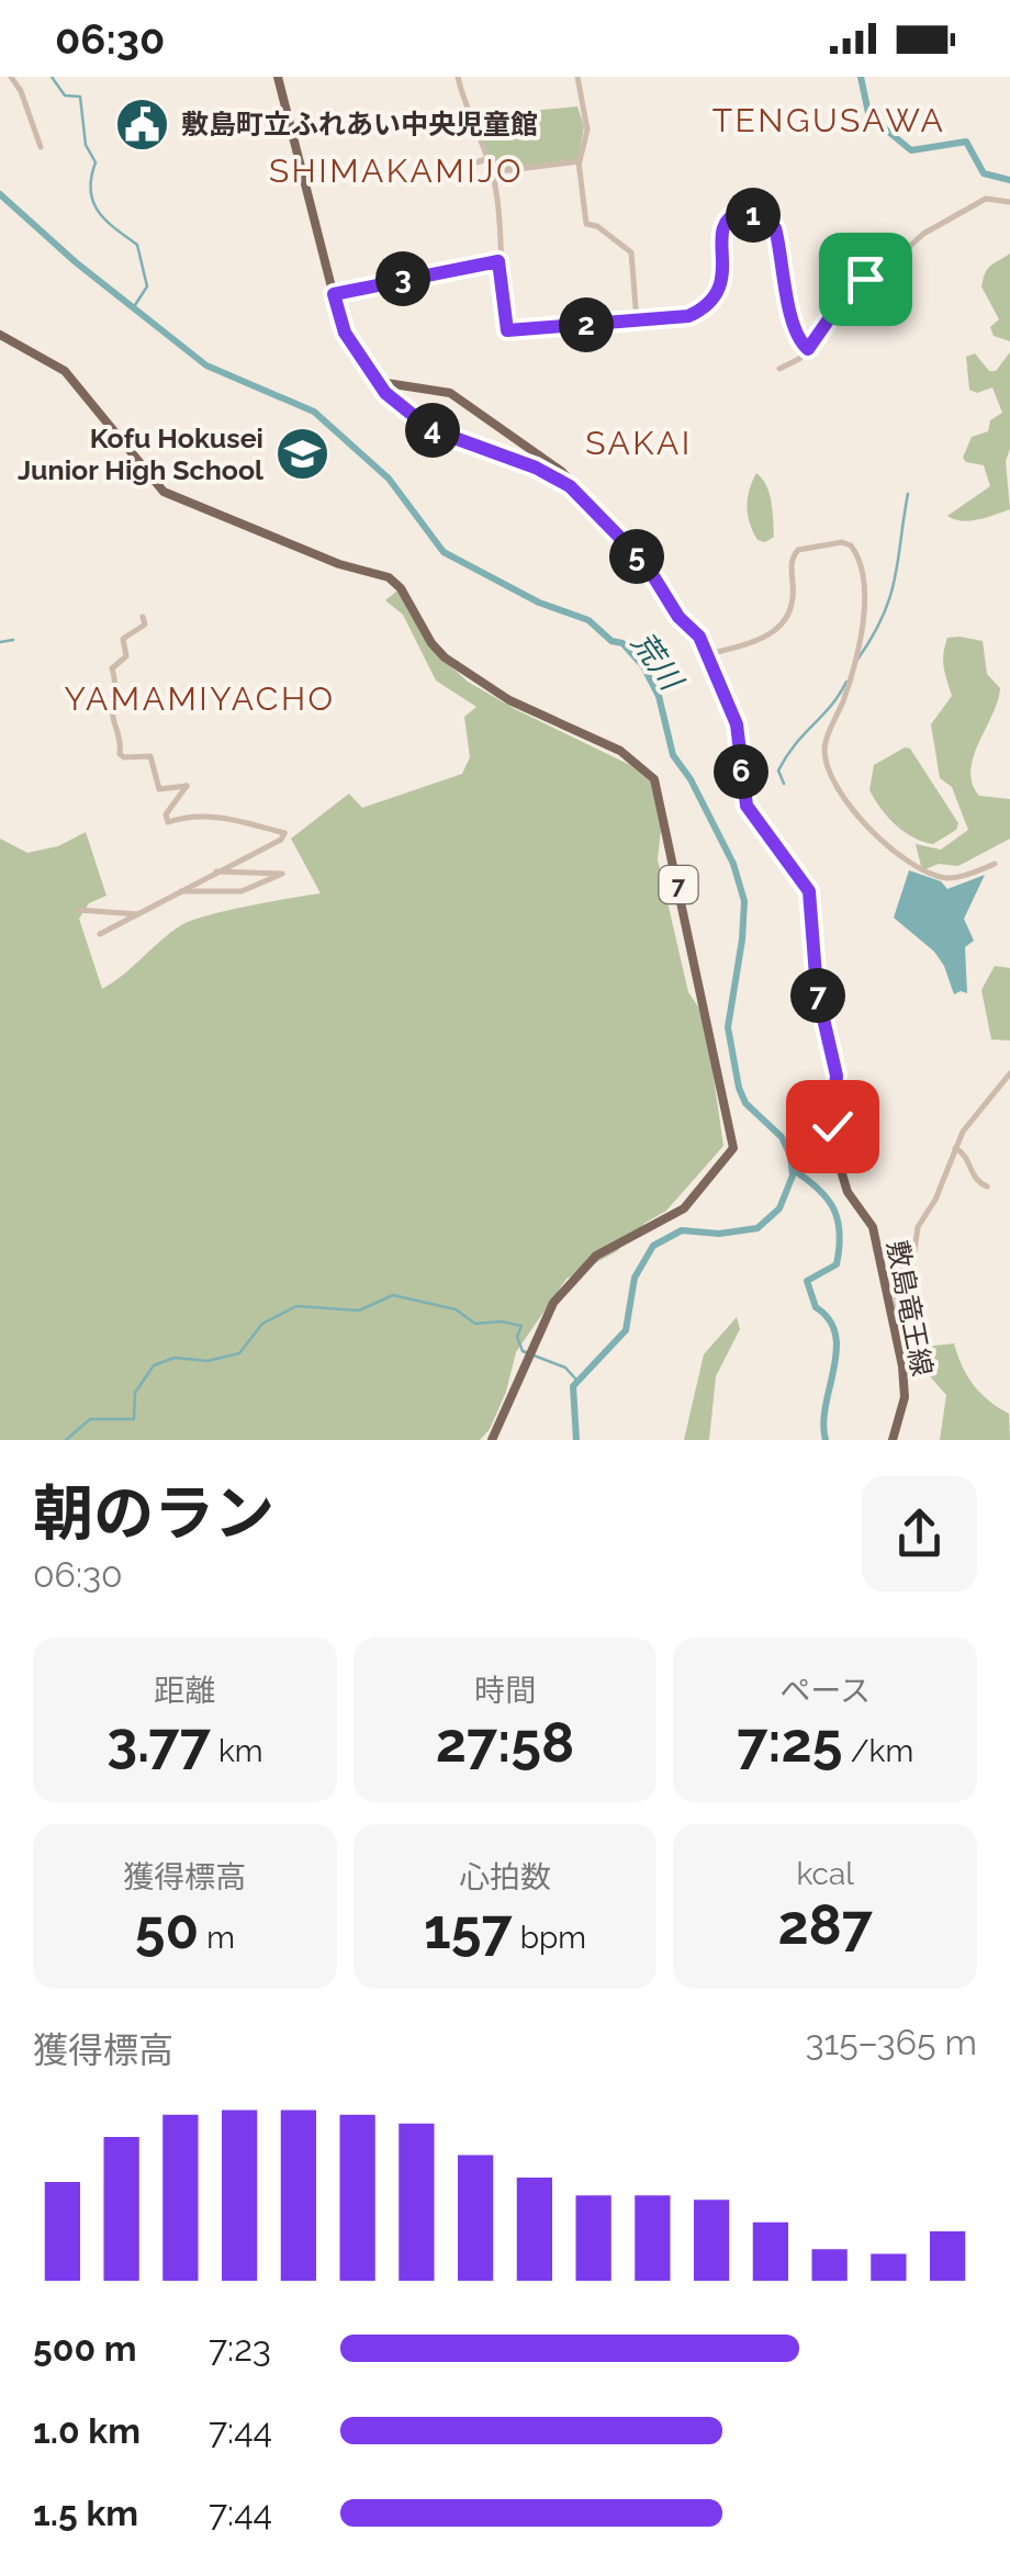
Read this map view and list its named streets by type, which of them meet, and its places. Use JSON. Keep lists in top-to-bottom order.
{
  "streets": {
    "main road": ["7", "敷島竜王線"]
  },
  "districts": [
    "TENGUSAWA",
    "SHIMAKAMIJO",
    "SAKAI",
    "YAMAMIYACHO"
  ],
  "water": ["荒川"],
  "places": {
    "public building": ["敷島町立ふれあい中央児童館"],
    "school or university": ["Kofu Hokusei Junior High School"]
  },
  "page": {
    "status": "06:30",
    "pins": [
      "1",
      "3",
      "2",
      "4",
      "5",
      "6",
      "7"
    ],
    "heading": ["朝のラン", "06:30"],
    "stats": [
      ["距離", "3.77 km"],
      ["時間", "27:58"],
      ["ペース", "7:25 /km"],
      ["獲得標高", "50 m"],
      ["心拍数", "157 bpm"],
      ["kcal", "287"]
    ],
    "chart": ["獲得標高", "315–365 m"],
    "list": [
      {
        "name": "500 m",
        "note": "7:23"
      },
      {
        "name": "1.0 km",
        "note": "7:44"
      },
      {
        "name": "1.5 km",
        "note": "7:44"
      }
    ]
  }
}
